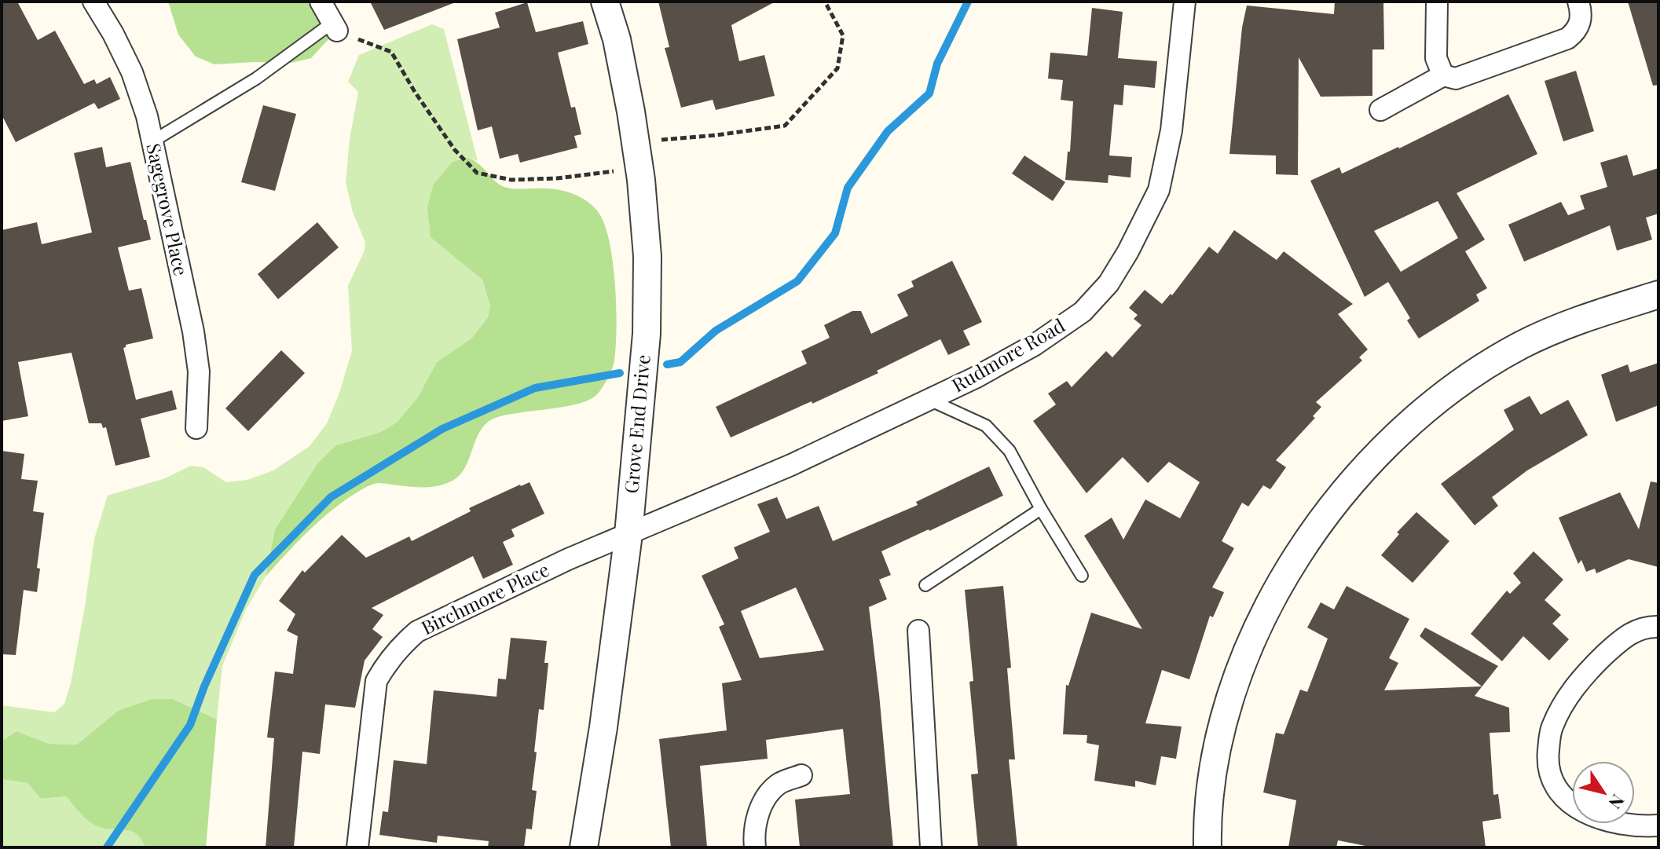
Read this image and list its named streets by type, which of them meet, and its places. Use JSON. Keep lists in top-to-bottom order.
{
  "streets": {
    "street": [
      "Sagegrove Place",
      "Rudmore Road",
      "Grove End Drive",
      "Birchmore Place"
    ]
  },
  "crossings": [
    ["Rudmore Road", "Grove End Drive"],
    ["Rudmore Road", "Birchmore Place"],
    ["Grove End Drive", "Birchmore Place"]
  ],
  "north": "bottom right"
}
